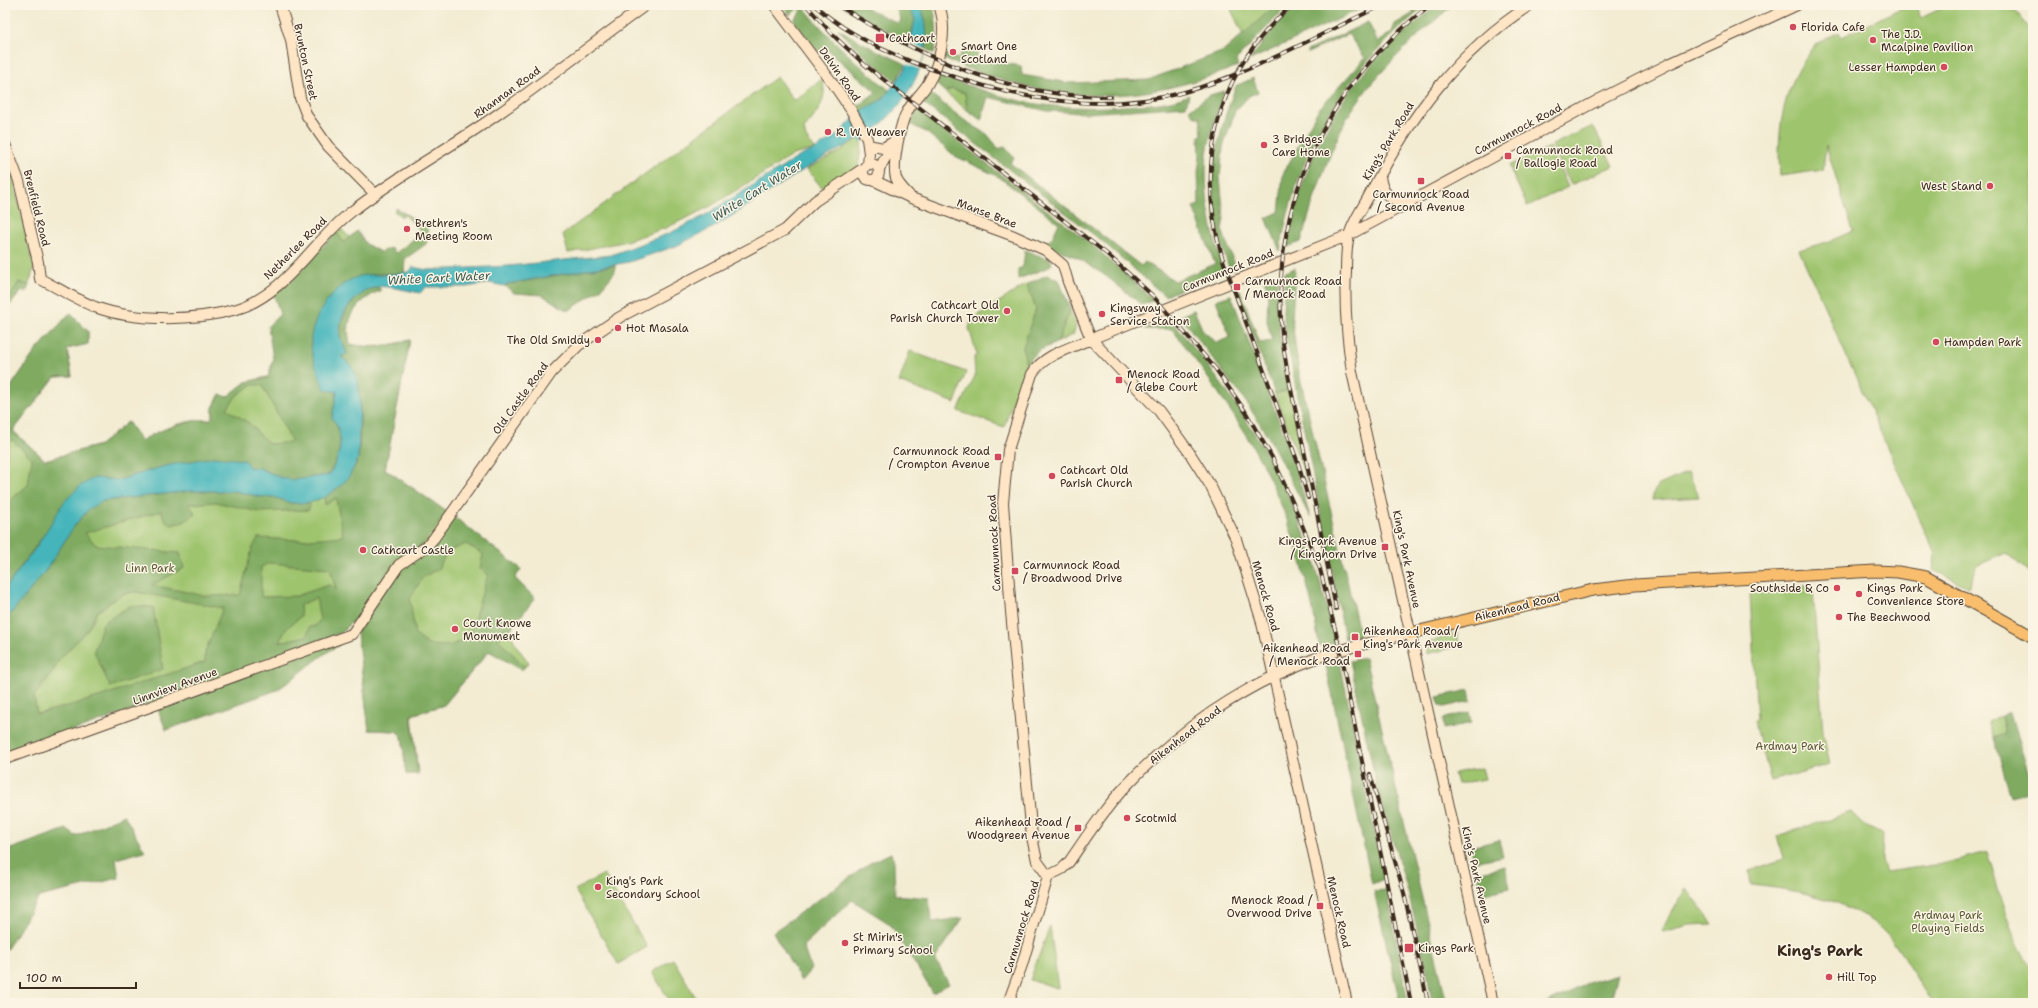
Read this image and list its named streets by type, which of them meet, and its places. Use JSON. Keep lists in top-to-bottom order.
{
  "streets": {
    "main road": ["Aikenhead Road"],
    "street": [
      "Brunton Street",
      "Delvin Road",
      "Rhannan Road",
      "Carmunnock Road",
      "King's Park Road",
      "Brenfield Road",
      "Manse Brae",
      "Netherlee Road",
      "Old Castle Road",
      "King's Park Avenue",
      "Menock Road",
      "Linnview Avenue"
    ]
  },
  "crossings": [
    ["Brunton Street", "Rhannan Road"],
    ["Brunton Street", "Netherlee Road"],
    ["Delvin Road", "Old Castle Road"],
    ["Rhannan Road", "Netherlee Road"],
    ["Carmunnock Road", "King's Park Road"],
    ["Carmunnock Road", "King's Park Avenue"],
    ["Carmunnock Road", "Menock Road"],
    ["Carmunnock Road", "Aikenhead Road"],
    ["King's Park Road", "King's Park Avenue"],
    ["Brenfield Road", "Netherlee Road"],
    ["Manse Brae", "Old Castle Road"],
    ["Manse Brae", "Menock Road"],
    ["Old Castle Road", "Linnview Avenue"],
    ["King's Park Avenue", "Aikenhead Road"],
    ["Menock Road", "Aikenhead Road"]
  ],
  "districts": ["King's Park"],
  "water": ["White Cart Water"],
  "parks": ["Linn Park", "Ardmay Park", "Ardmay Park Playing Fields"],
  "places": {
    "other": [
      "Florida Cafe",
      "The J.D. Mcalpine Pavilion",
      "Smart One Scotland",
      "Lesser Hampden",
      "R. W. Weaver",
      "3 Bridges Care Home",
      "West Stand",
      "Brethren's Meeting Room",
      "Cathcart Old Parish Church Tower",
      "Kingsway Service Station",
      "Hot Masala",
      "The Old Smiddy",
      "Hampden Park",
      "Cathcart Old Parish Church",
      "Cathcart Castle",
      "Southside & Co",
      "Kings Park Convenience Store",
      "The Beechwood",
      "Court Knowe Monument",
      "Scotmid",
      "King's Park Secondary School",
      "St Mirin's Primary School",
      "Hill Top"
    ],
    "transit": [
      "Cathcart",
      "Carmunnock Road / Ballogie Road",
      "Carmunnock Road / Second Avenue",
      "Carmunnock Road / Menock Road",
      "Menock Road / Glebe Court",
      "Carmunnock Road / Crompton Avenue",
      "Kings Park Avenue / Kinghorn Drive",
      "Carmunnock Road / Broadwood Drive",
      "Aikenhead Road / King's Park Avenue",
      "Aikenhead Road / Menock Road",
      "Aikenhead Road / Woodgreen Avenue",
      "Menock Road / Overwood Drive",
      "Kings Park"
    ]
  },
  "scale_bar": "100 m"
}
